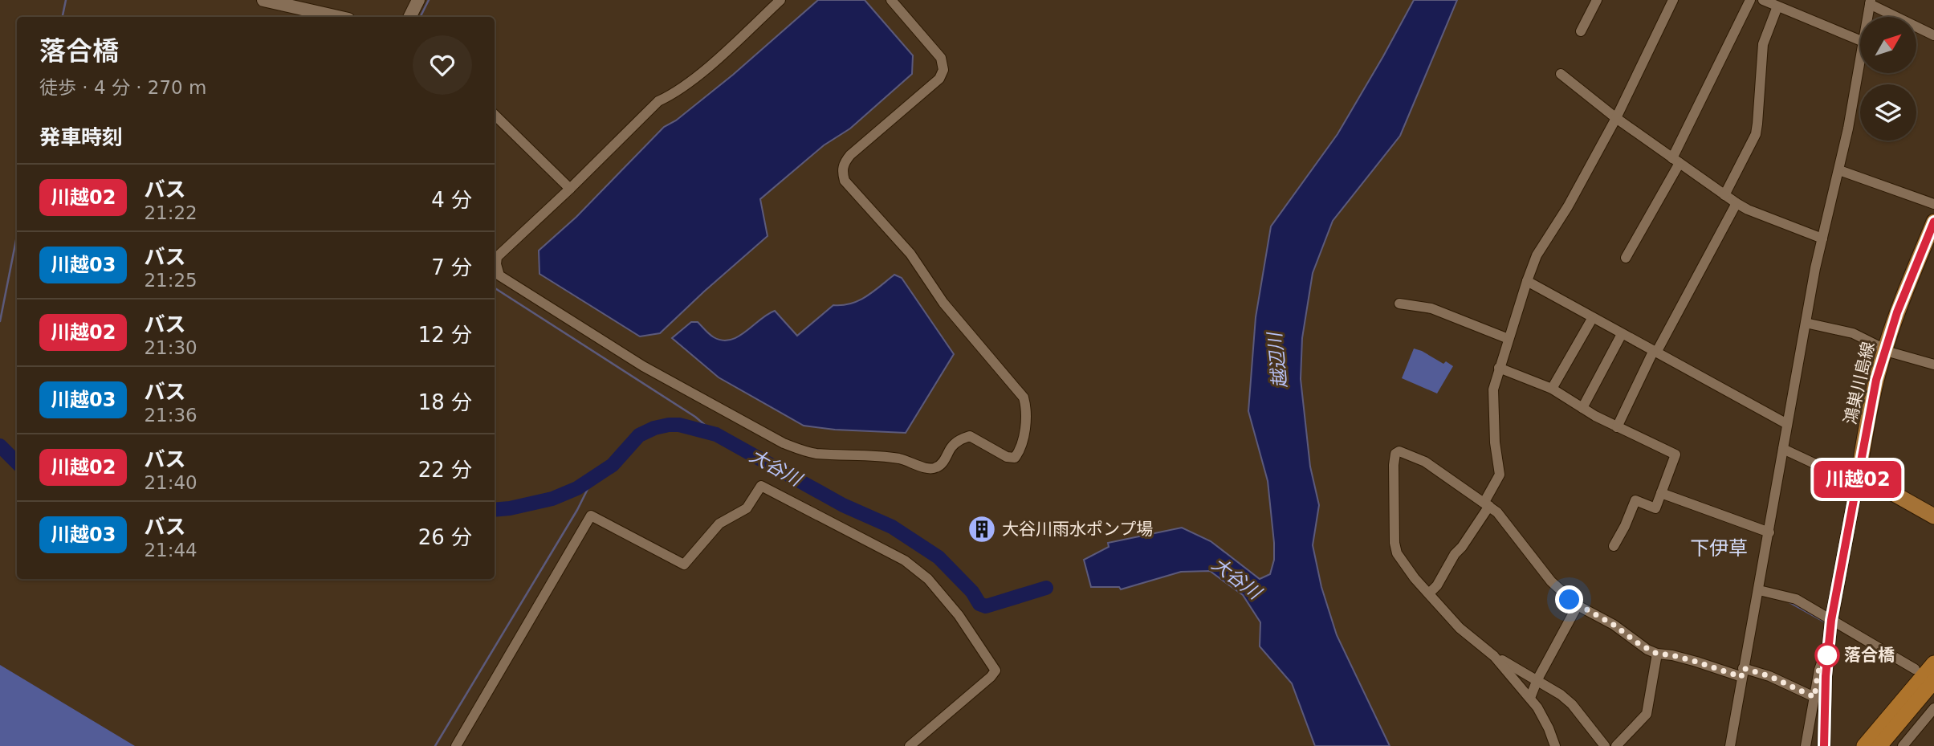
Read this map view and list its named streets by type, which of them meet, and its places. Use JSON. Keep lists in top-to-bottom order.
{
  "streets": {
    "main road": ["鴻巣川島線"]
  },
  "districts": ["下伊草"],
  "water": ["越辺川", "大谷川"],
  "places": {
    "building": ["大谷川雨水ポンプ場"],
    "other": ["落合橋"]
  },
  "lines": ["bus line 川越02"],
  "north": "top right",
  "page": {
    "on_map": "川越02",
    "heading": [
      ["落合橋", "徒歩 · 4 分 · 270 m"],
      "発車時刻"
    ],
    "list": [
      {
        "mark": "川越02",
        "name": "バス",
        "note": "21:22",
        "value": "4 分"
      },
      {
        "mark": "川越03",
        "name": "バス",
        "note": "21:25",
        "value": "7 分"
      },
      {
        "mark": "川越02",
        "name": "バス",
        "note": "21:30",
        "value": "12 分"
      },
      {
        "mark": "川越03",
        "name": "バス",
        "note": "21:36",
        "value": "18 分"
      },
      {
        "mark": "川越02",
        "name": "バス",
        "note": "21:40",
        "value": "22 分"
      },
      {
        "mark": "川越03",
        "name": "バス",
        "note": "21:44",
        "value": "26 分"
      }
    ]
  }
}
